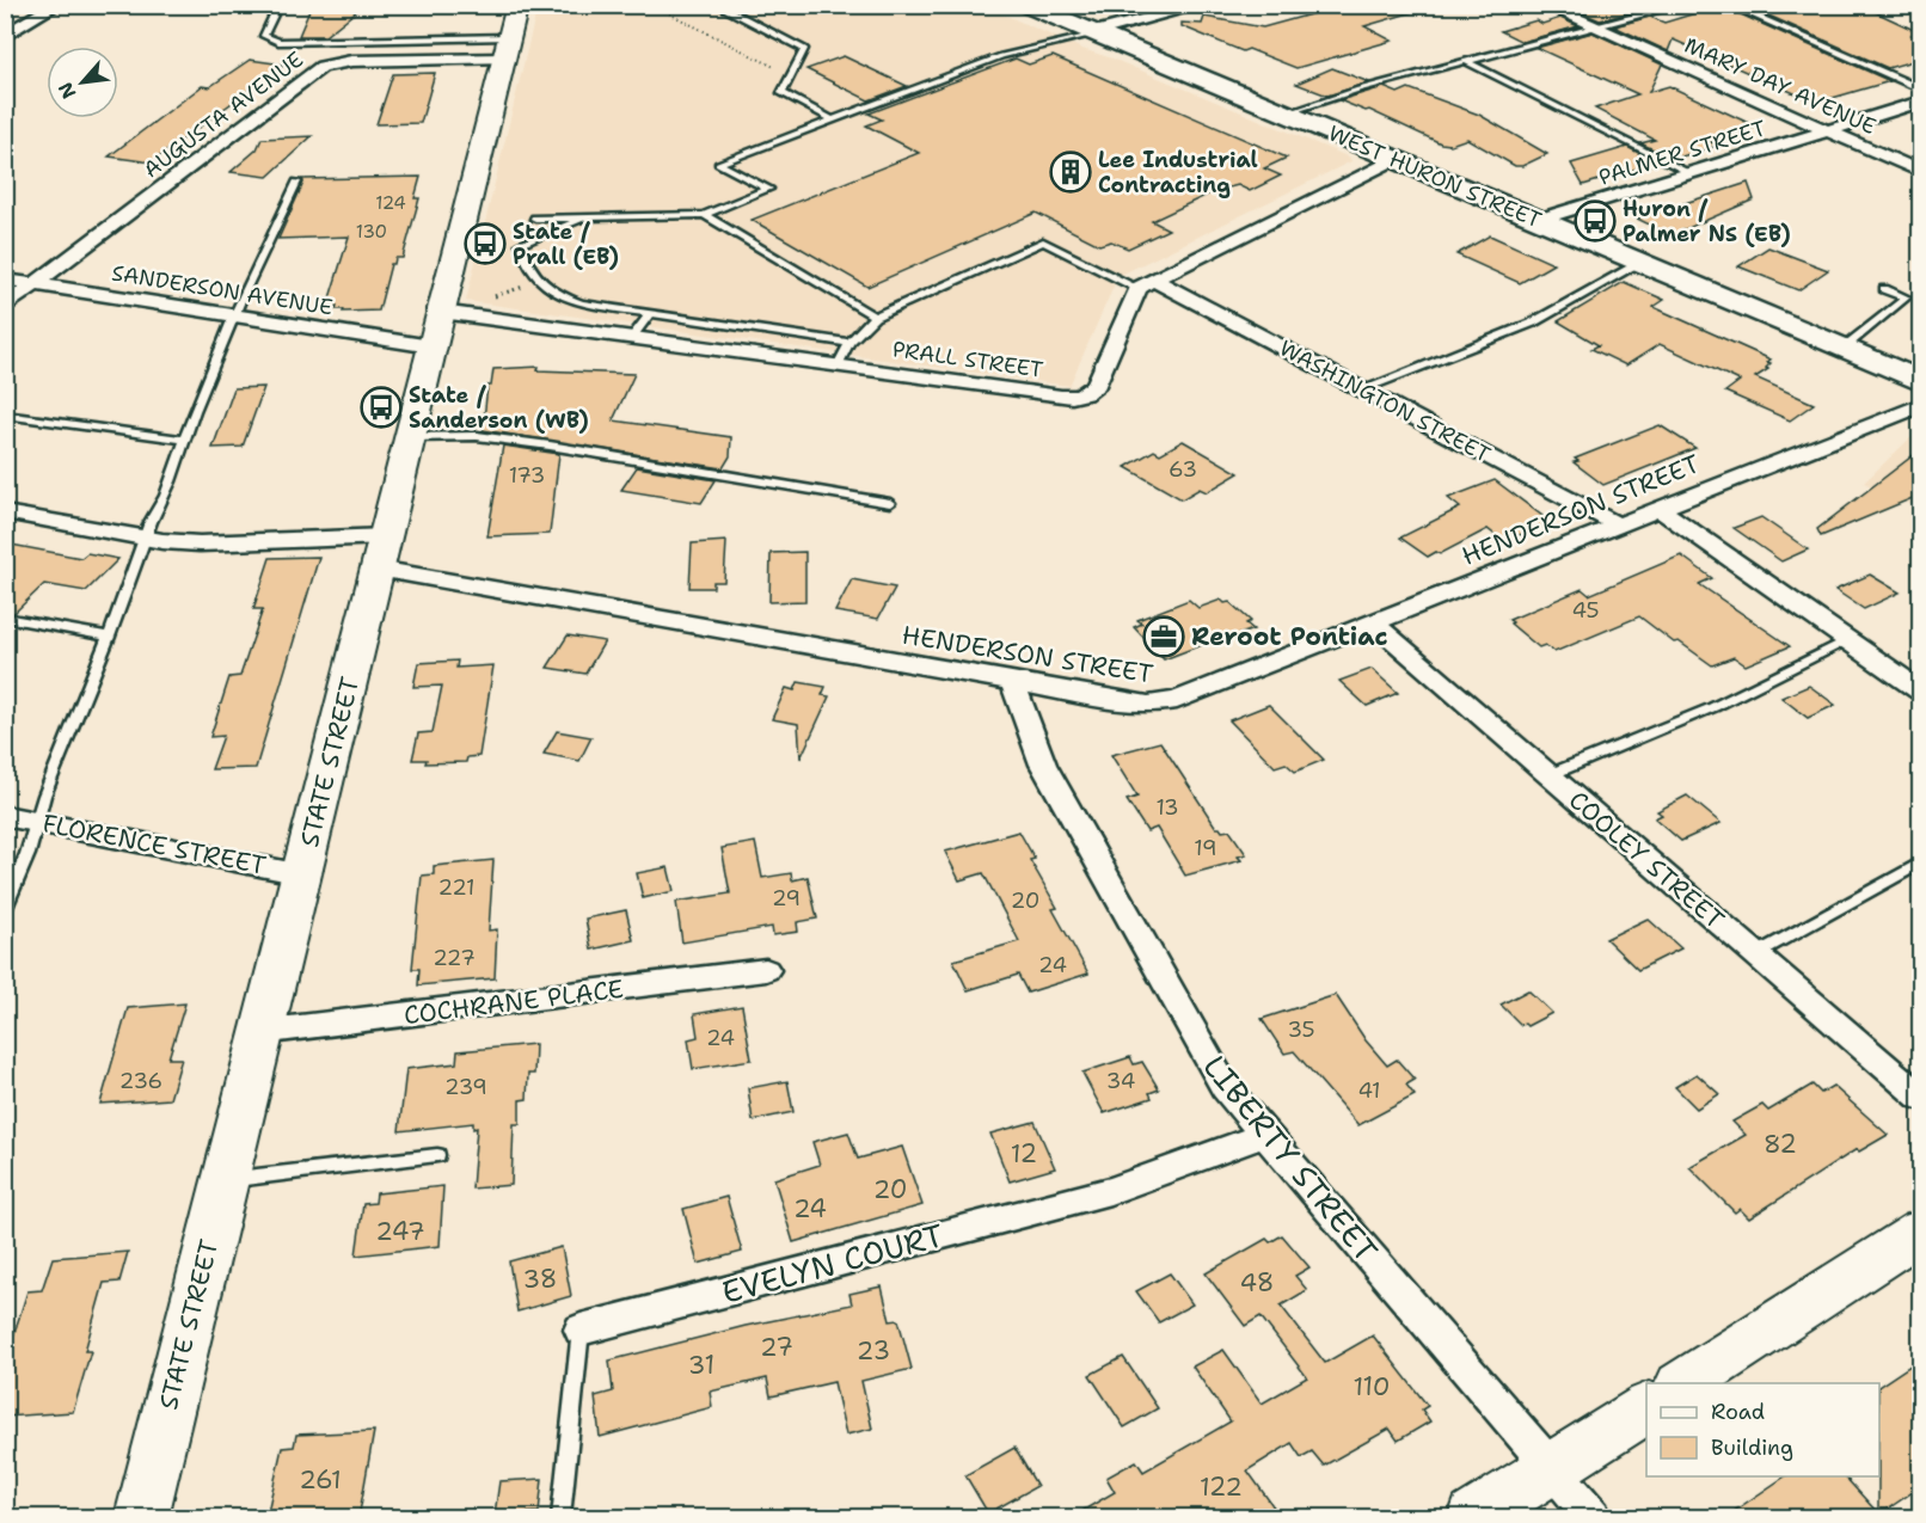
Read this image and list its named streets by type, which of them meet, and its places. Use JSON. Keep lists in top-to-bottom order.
{
  "streets": {
    "highway": ["WEST HURON STREET"],
    "main road": ["STATE STREET"],
    "street": [
      "MARY DAY AVENUE",
      "AUGUSTA AVENUE",
      "PALMER STREET",
      "SANDERSON AVENUE",
      "PRALL STREET",
      "WASHINGTON STREET",
      "HENDERSON STREET",
      "FLORENCE STREET",
      "COOLEY STREET",
      "COCHRANE PLACE",
      "LIBERTY STREET",
      "EVELYN COURT"
    ]
  },
  "crossings": [
    ["MARY DAY AVENUE", "PALMER STREET"],
    ["AUGUSTA AVENUE", "SANDERSON AVENUE"],
    ["AUGUSTA AVENUE", "STATE STREET"],
    ["PALMER STREET", "WEST HURON STREET"],
    ["SANDERSON AVENUE", "STATE STREET"],
    ["PRALL STREET", "WASHINGTON STREET"],
    ["PRALL STREET", "STATE STREET"],
    ["WASHINGTON STREET", "HENDERSON STREET"],
    ["HENDERSON STREET", "STATE STREET"],
    ["HENDERSON STREET", "COOLEY STREET"],
    ["HENDERSON STREET", "LIBERTY STREET"],
    ["STATE STREET", "FLORENCE STREET"],
    ["STATE STREET", "COCHRANE PLACE"],
    ["LIBERTY STREET", "EVELYN COURT"]
  ],
  "places": {
    "building": ["Lee Industrial Contracting"],
    "bus stop": ["Huron / Palmer NS (EB)", "State / Prall (EB)", "State / Sanderson (WB)"],
    "office": ["Reroot Pontiac"]
  },
  "house_numbers": [
    "124",
    "130",
    "63",
    "173",
    "45",
    "13",
    "19",
    "221",
    "29",
    "20",
    "227",
    "24",
    "35",
    "24",
    "236",
    "34",
    "239",
    "41",
    "82",
    "12",
    "20",
    "24",
    "247",
    "38",
    "48",
    "27",
    "23",
    "31",
    "110",
    "261",
    "122"
  ],
  "legend": ["Road", "Building"],
  "north": "bottom left"
}
